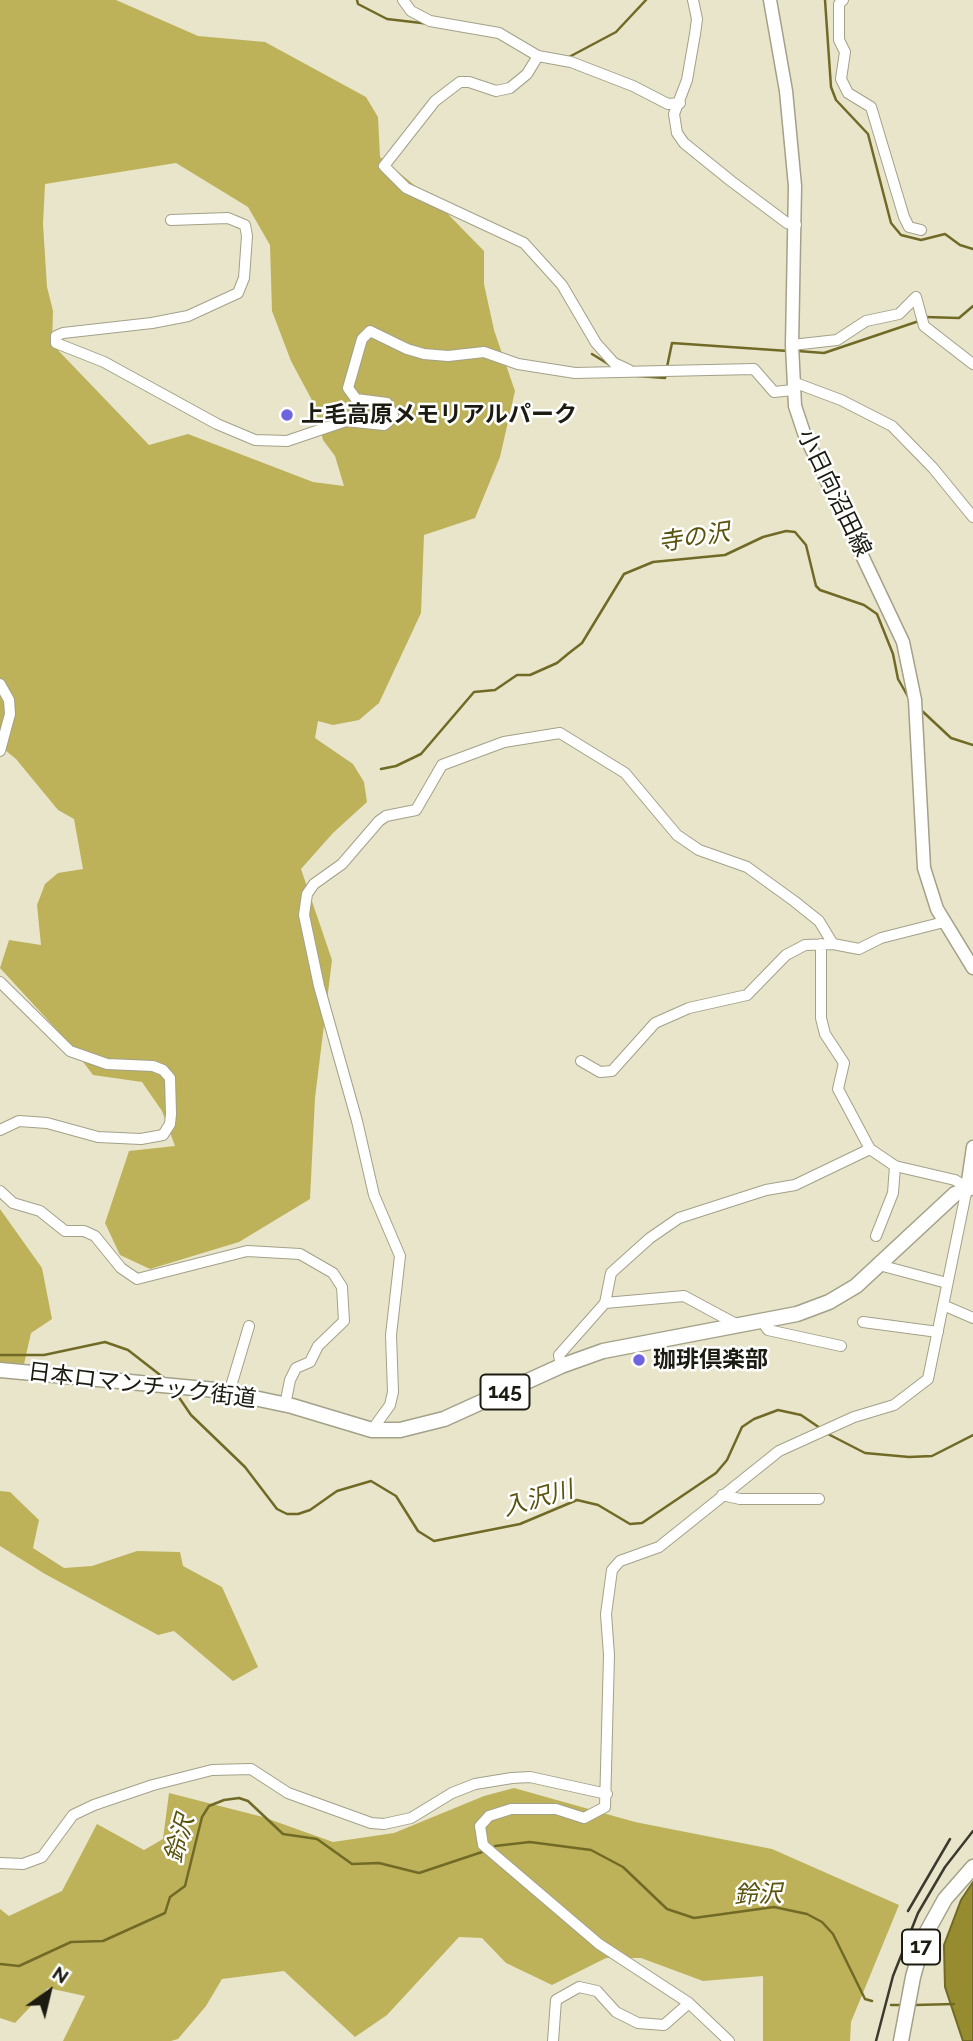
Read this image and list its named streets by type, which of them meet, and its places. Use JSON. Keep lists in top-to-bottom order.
{
  "streets": {
    "highway": ["日本ロマンチック街道", "145", "17"],
    "main road": ["小日向沼田線"]
  },
  "water": ["寺の沢", "入沢川", "鈴沢"],
  "places": ["上毛高原メモリアルパーク", "珈琲倶楽部"],
  "north": "top right"
}
